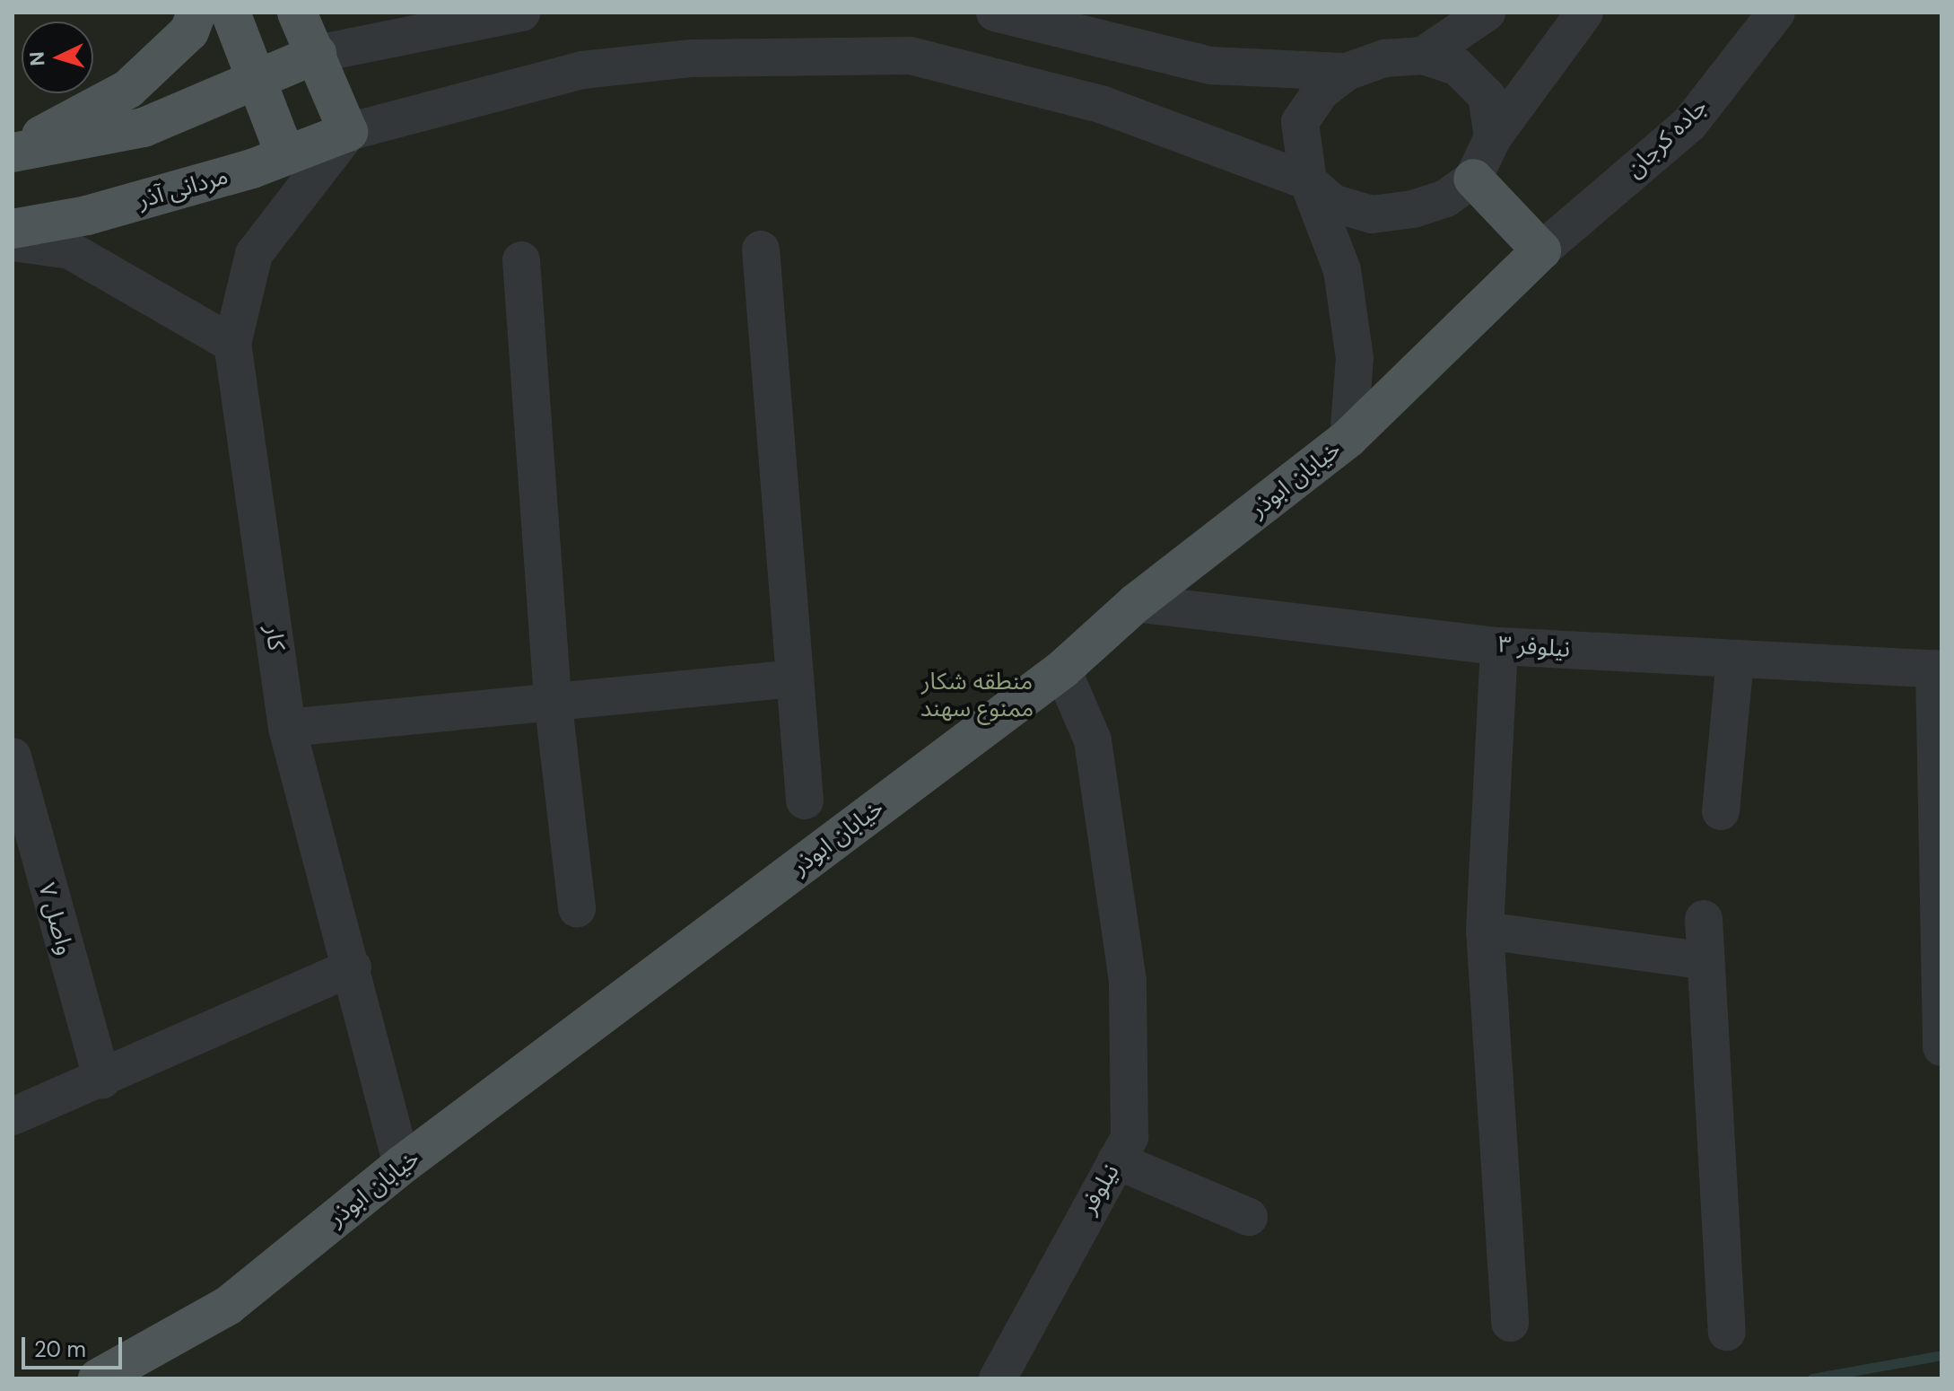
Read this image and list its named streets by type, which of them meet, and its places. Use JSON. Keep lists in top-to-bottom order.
{
  "streets": {
    "main road": ["مردانی آذر", "خیابان ابوذر"],
    "street": [
      "جاده کرجان",
      "کار",
      "نیلوفر ۳",
      "واصل ۷",
      "نیلوفر"
    ]
  },
  "crossings": [
    ["جاده کرجان", "خیابان ابوذر"],
    ["خیابان ابوذر", "کار"],
    ["خیابان ابوذر", "نیلوفر ۳"],
    ["خیابان ابوذر", "نیلوفر"]
  ],
  "parks": ["منطقه شکار ممنوع سهند"],
  "scale_bar": "20 m",
  "north": "left"
}
